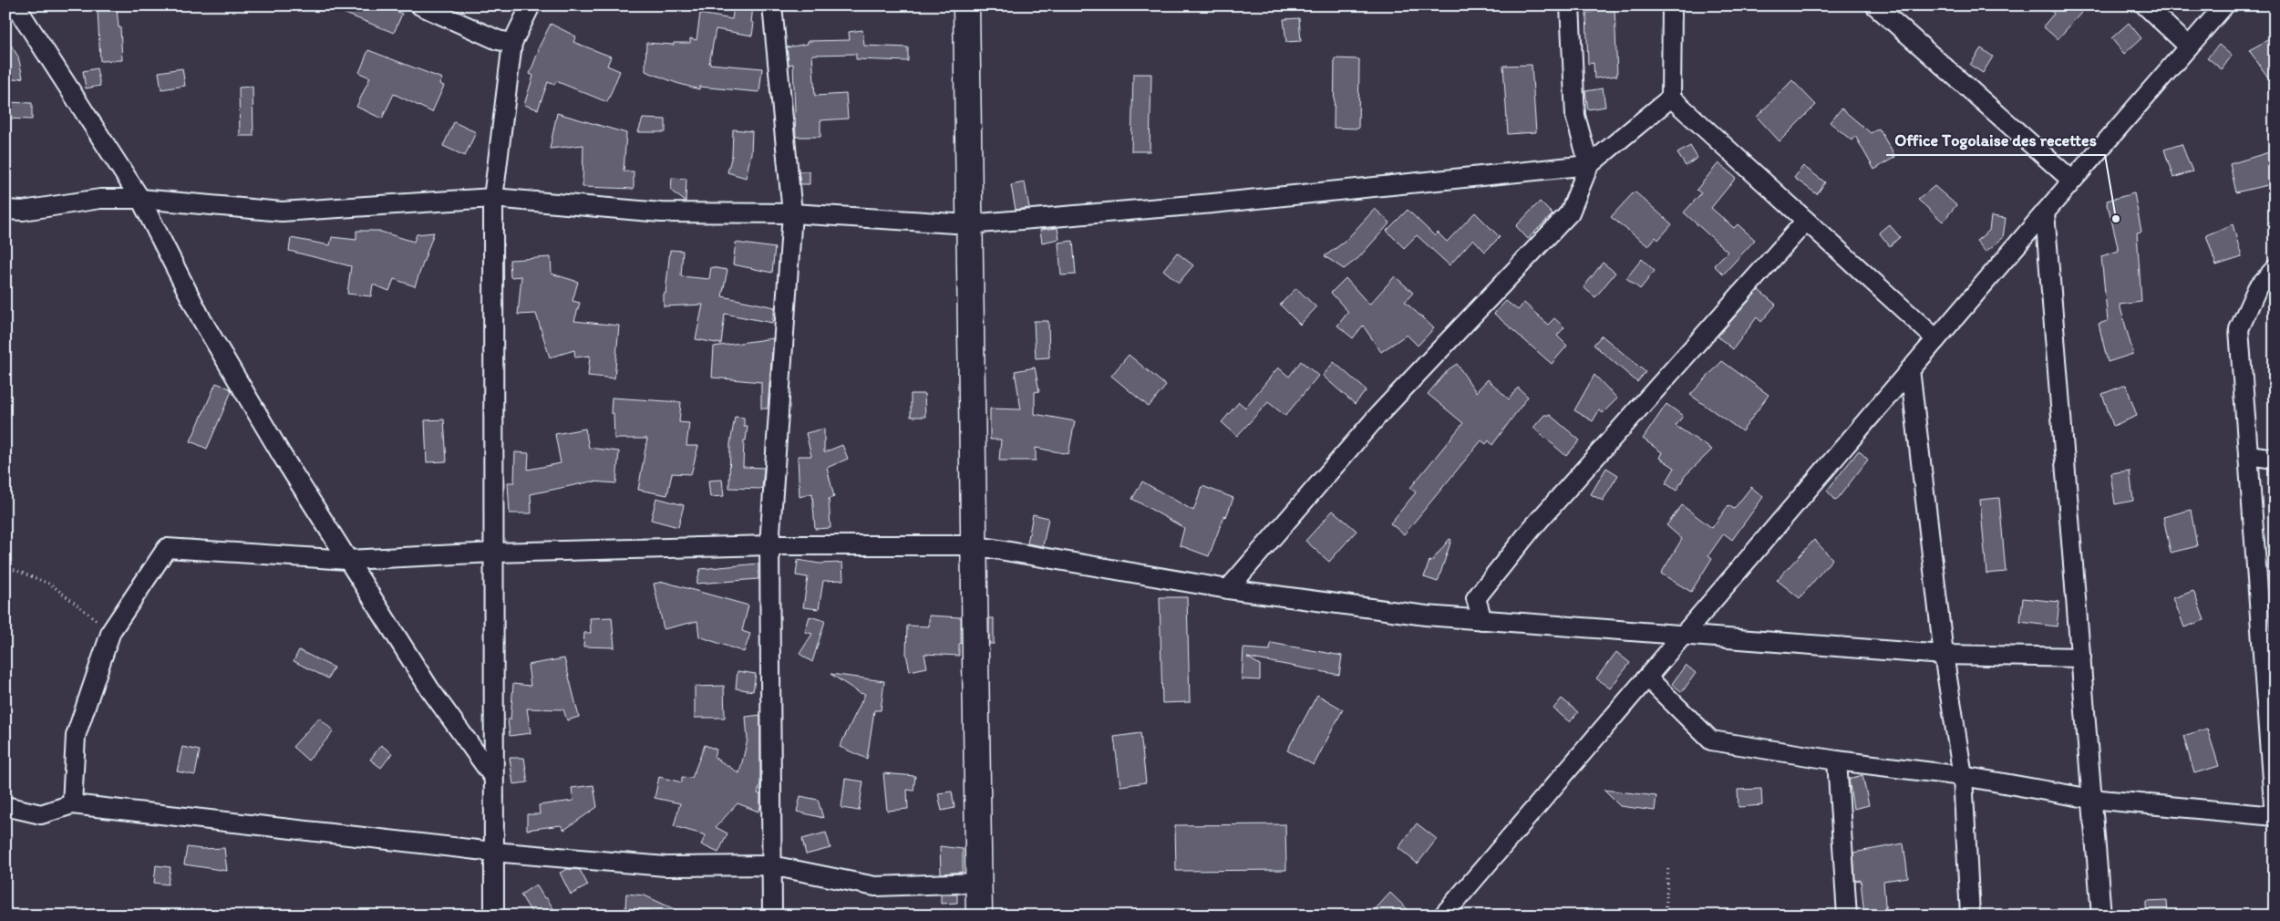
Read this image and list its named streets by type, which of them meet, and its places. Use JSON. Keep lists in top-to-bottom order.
{
  "places": ["Office Togolaise des recettes"]
}
